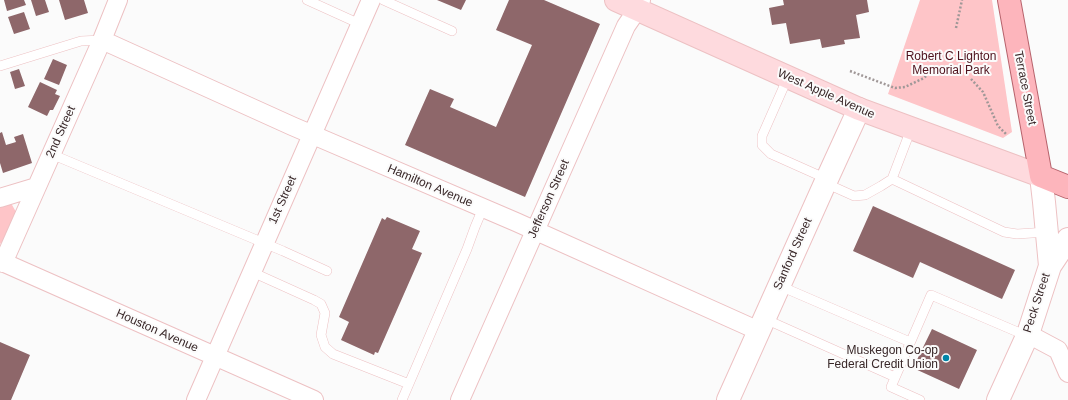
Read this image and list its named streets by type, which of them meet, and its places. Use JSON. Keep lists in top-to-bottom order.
{
  "streets": {
    "main road": ["Terrace Street", "West Apple Avenue"],
    "street": [
      "2nd Street",
      "Hamilton Avenue",
      "Jefferson Street",
      "1st Street",
      "Sanford Street",
      "Peck Street",
      "Houston Avenue"
    ]
  },
  "crossings": [
    ["Terrace Street", "West Apple Avenue"],
    ["Terrace Street", "Peck Street"],
    ["West Apple Avenue", "Jefferson Street"],
    ["West Apple Avenue", "Sanford Street"],
    ["West Apple Avenue", "Peck Street"],
    ["2nd Street", "Hamilton Avenue"],
    ["2nd Street", "Houston Avenue"],
    ["Hamilton Avenue", "Jefferson Street"],
    ["Hamilton Avenue", "1st Street"],
    ["Hamilton Avenue", "Sanford Street"],
    ["1st Street", "Houston Avenue"]
  ],
  "parks": ["Robert C Lighton Memorial Park"],
  "places": ["Muskegon Co-op Federal Credit Union"]
}
